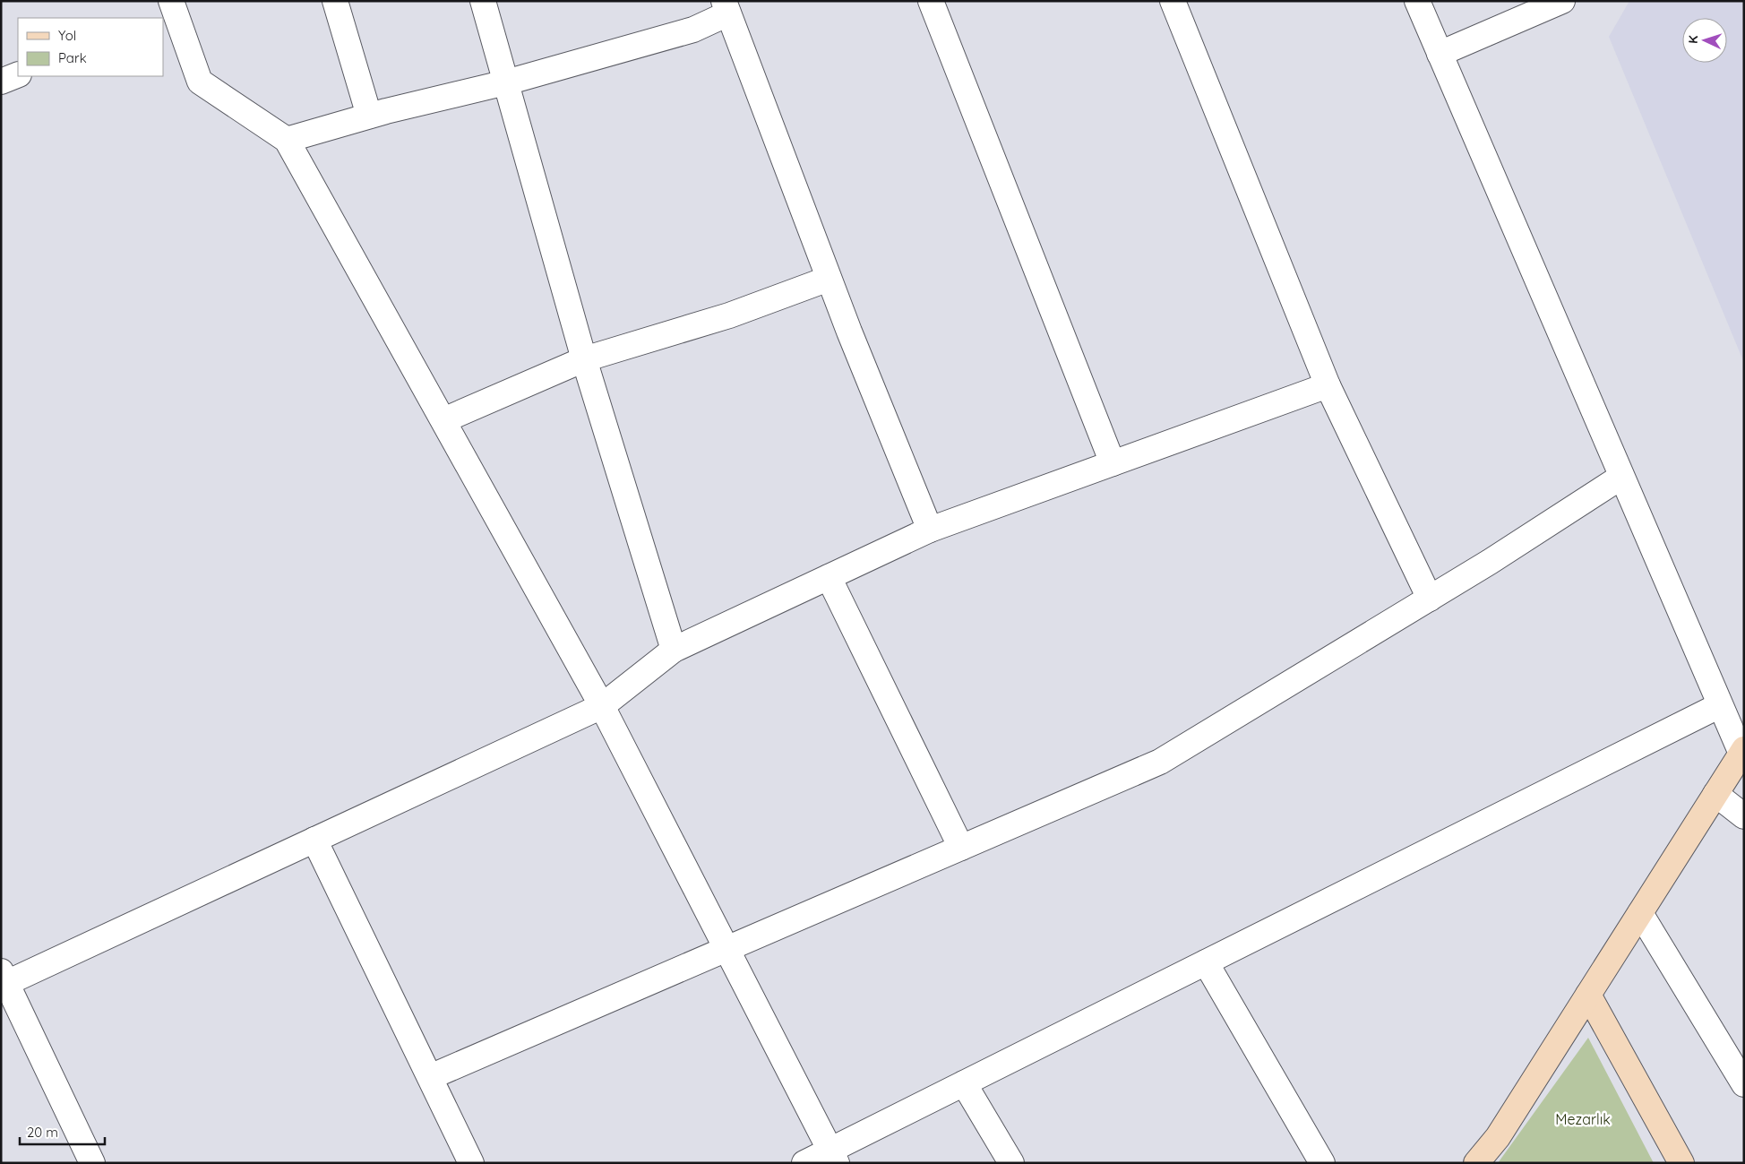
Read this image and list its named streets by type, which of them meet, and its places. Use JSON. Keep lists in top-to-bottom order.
{
  "parks": ["Mezarlık"],
  "legend": ["Yol", "Park"],
  "scale_bar": "20 m",
  "north": "left"
}
